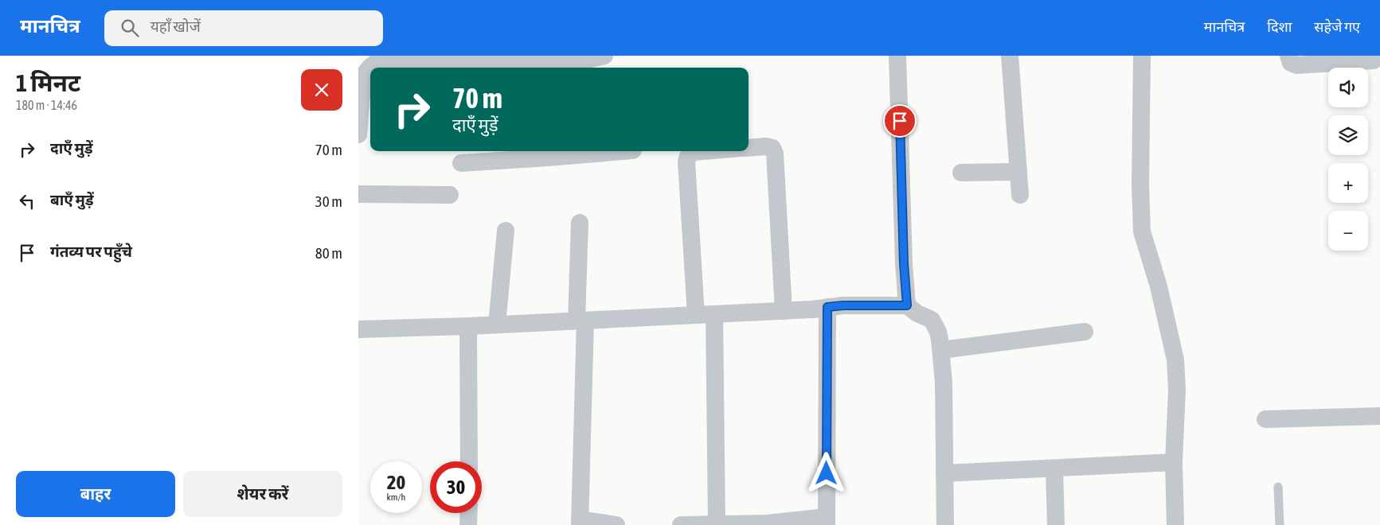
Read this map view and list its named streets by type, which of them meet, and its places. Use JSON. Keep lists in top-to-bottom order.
{
  "page": {
    "header": "मानचित्र",
    "search": "यहाँ खोजें",
    "nav": ["मानचित्र", "दिशा", "सहेजे गए"],
    "heading": ["1 मिनट", "180 m · 14:46"],
    "map_buttons": ["+", "−"],
    "turn": ["70 m", "दाएँ मुड़ें"],
    "list": [
      {
        "name": "दाएँ मुड़ें",
        "value": "70 m"
      },
      {
        "name": "बाएँ मुड़ें",
        "value": "30 m"
      },
      {
        "name": "गंतव्य पर पहुँचे",
        "value": "80 m"
      }
    ],
    "speed": "20 km/h",
    "limit": "30",
    "buttons": ["बाहर", "शेयर करें"]
  }
}
